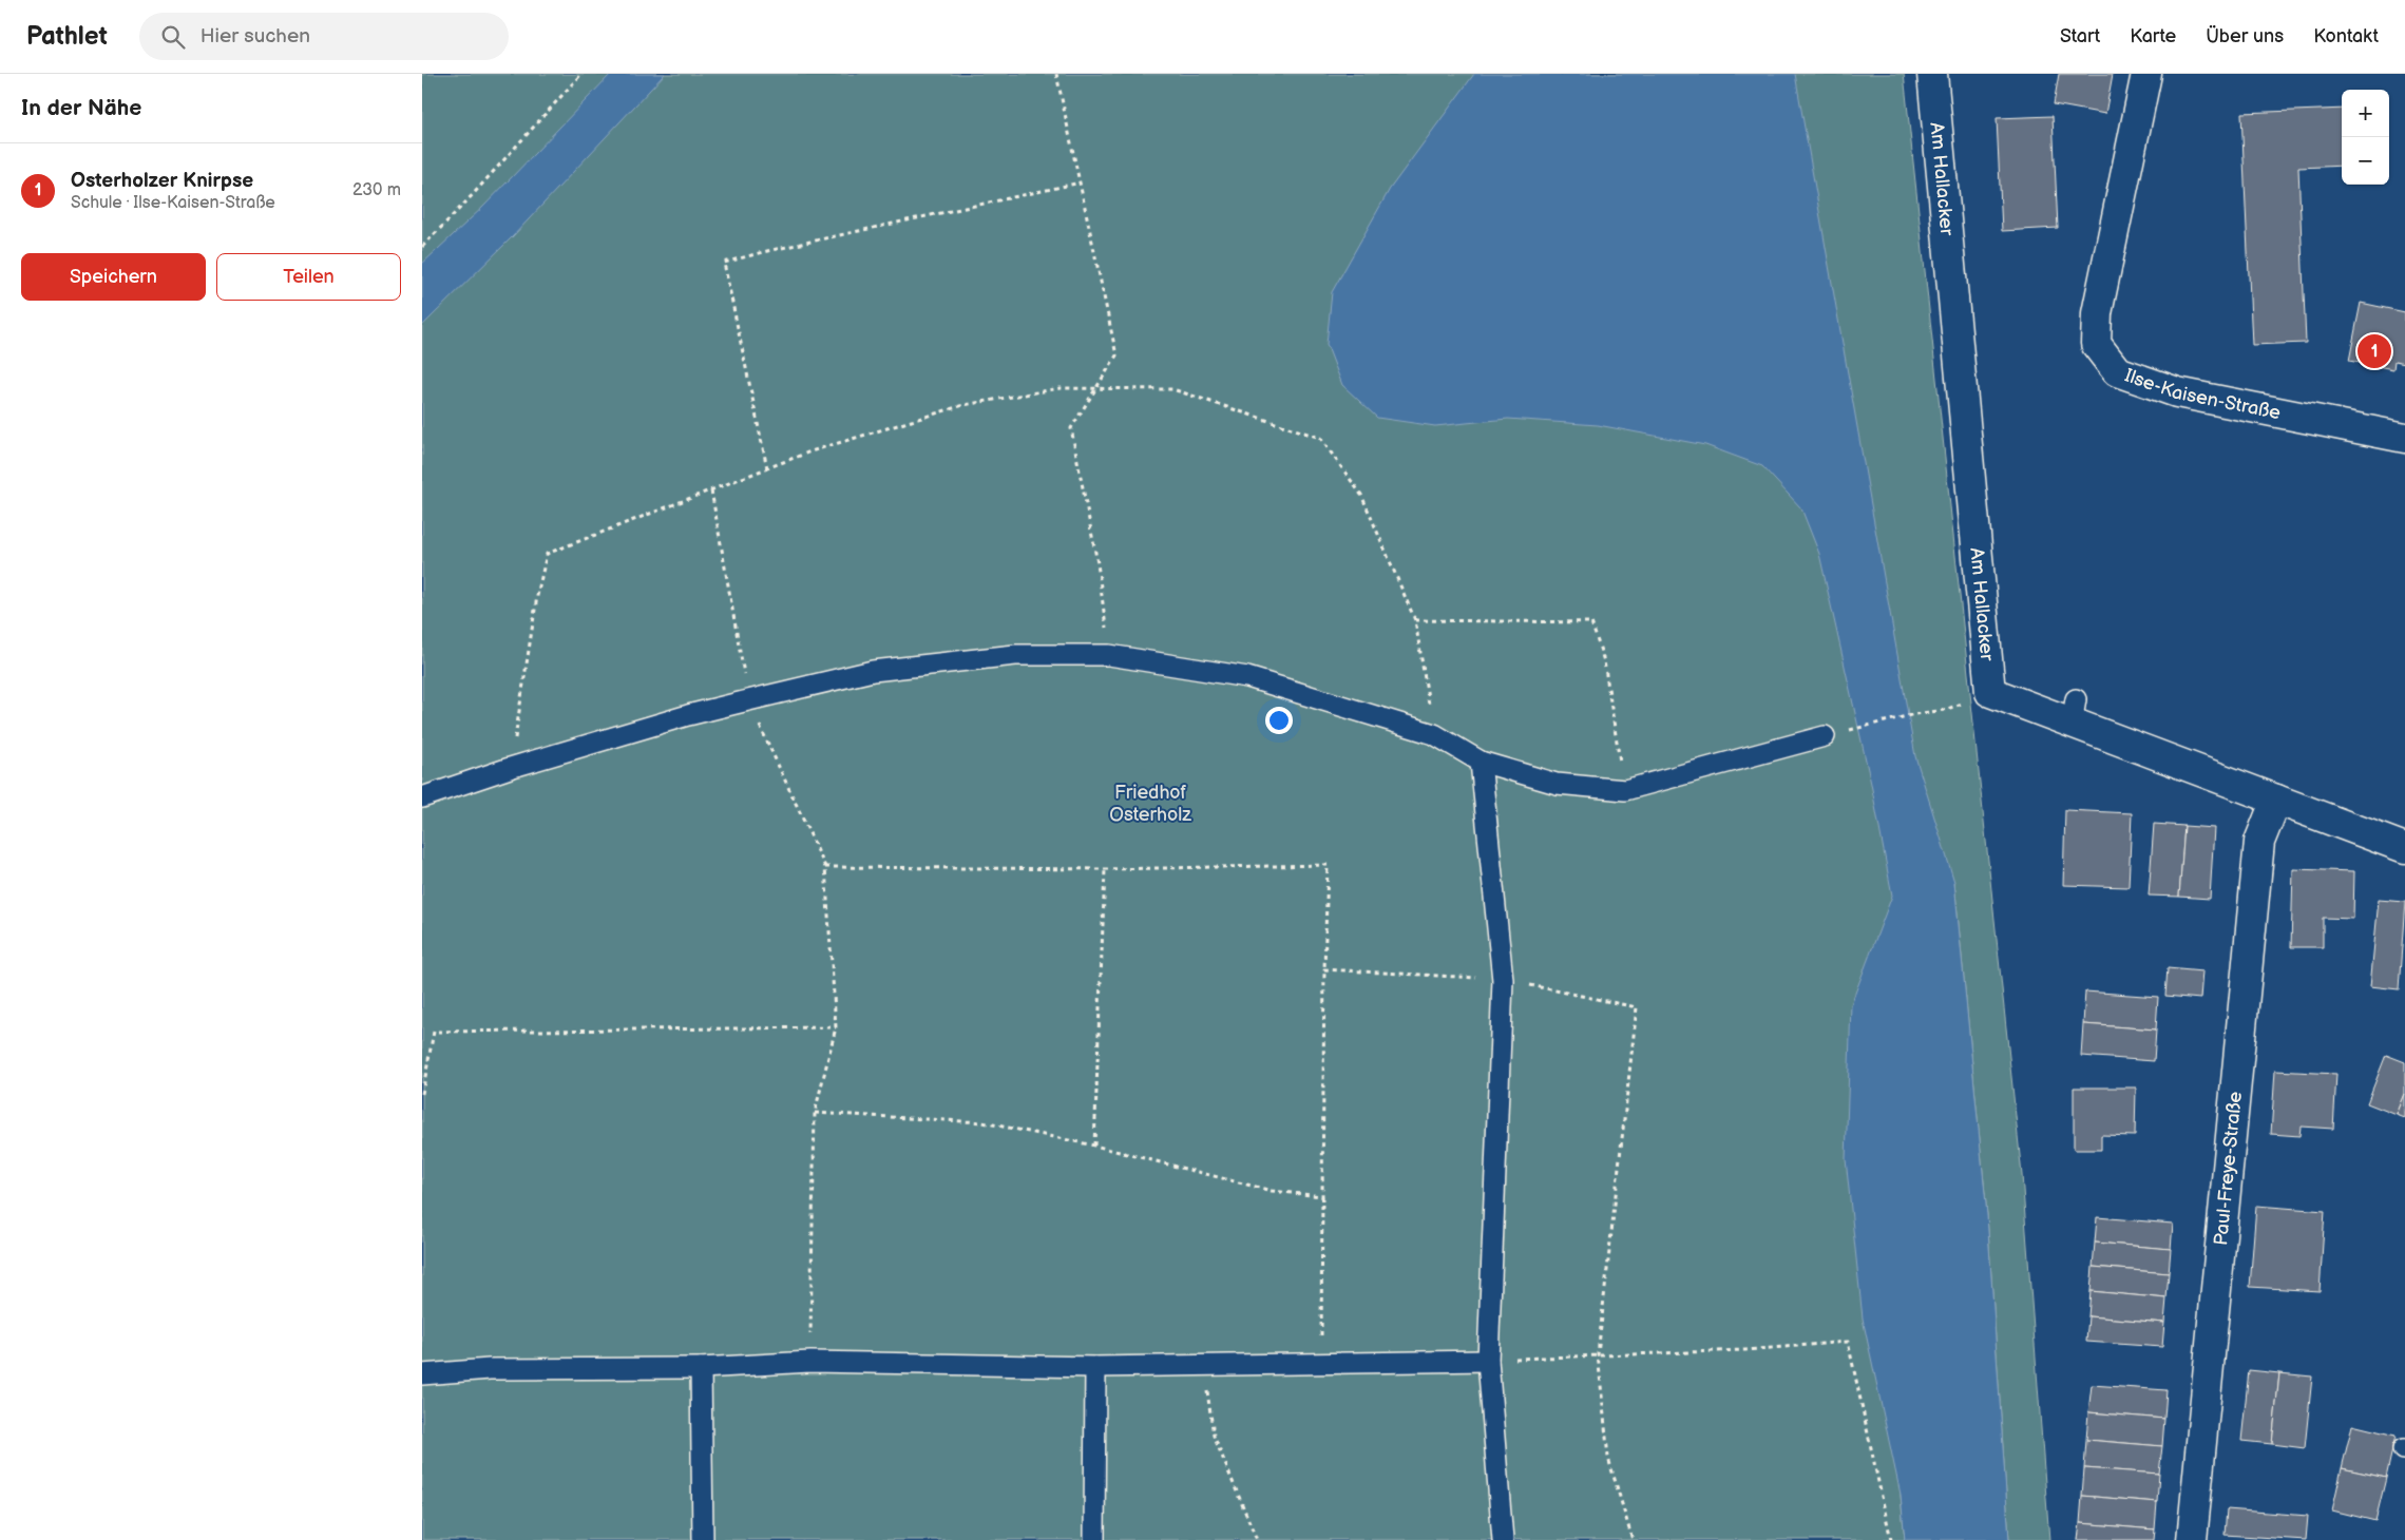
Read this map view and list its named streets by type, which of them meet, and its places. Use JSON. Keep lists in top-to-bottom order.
{
  "streets": {
    "street": ["Am Hallacker", "Ilse-Kaisen-Straße", "Paul-Freye-Straße"]
  },
  "parks": ["Friedhof Osterholz"],
  "page": {
    "header": "Pathlet",
    "search": "Hier suchen",
    "nav": [
      "Start",
      "Karte",
      "Über uns",
      "Kontakt"
    ],
    "heading": "In der Nähe",
    "map_buttons": ["+", "−"],
    "list": [
      {
        "mark": "1",
        "name": "Osterholzer Knirpse",
        "note": "Schule · Ilse-Kaisen-Straße",
        "value": "230 m"
      }
    ],
    "buttons": ["Speichern", "Teilen"],
    "pins": "1"
  }
}
